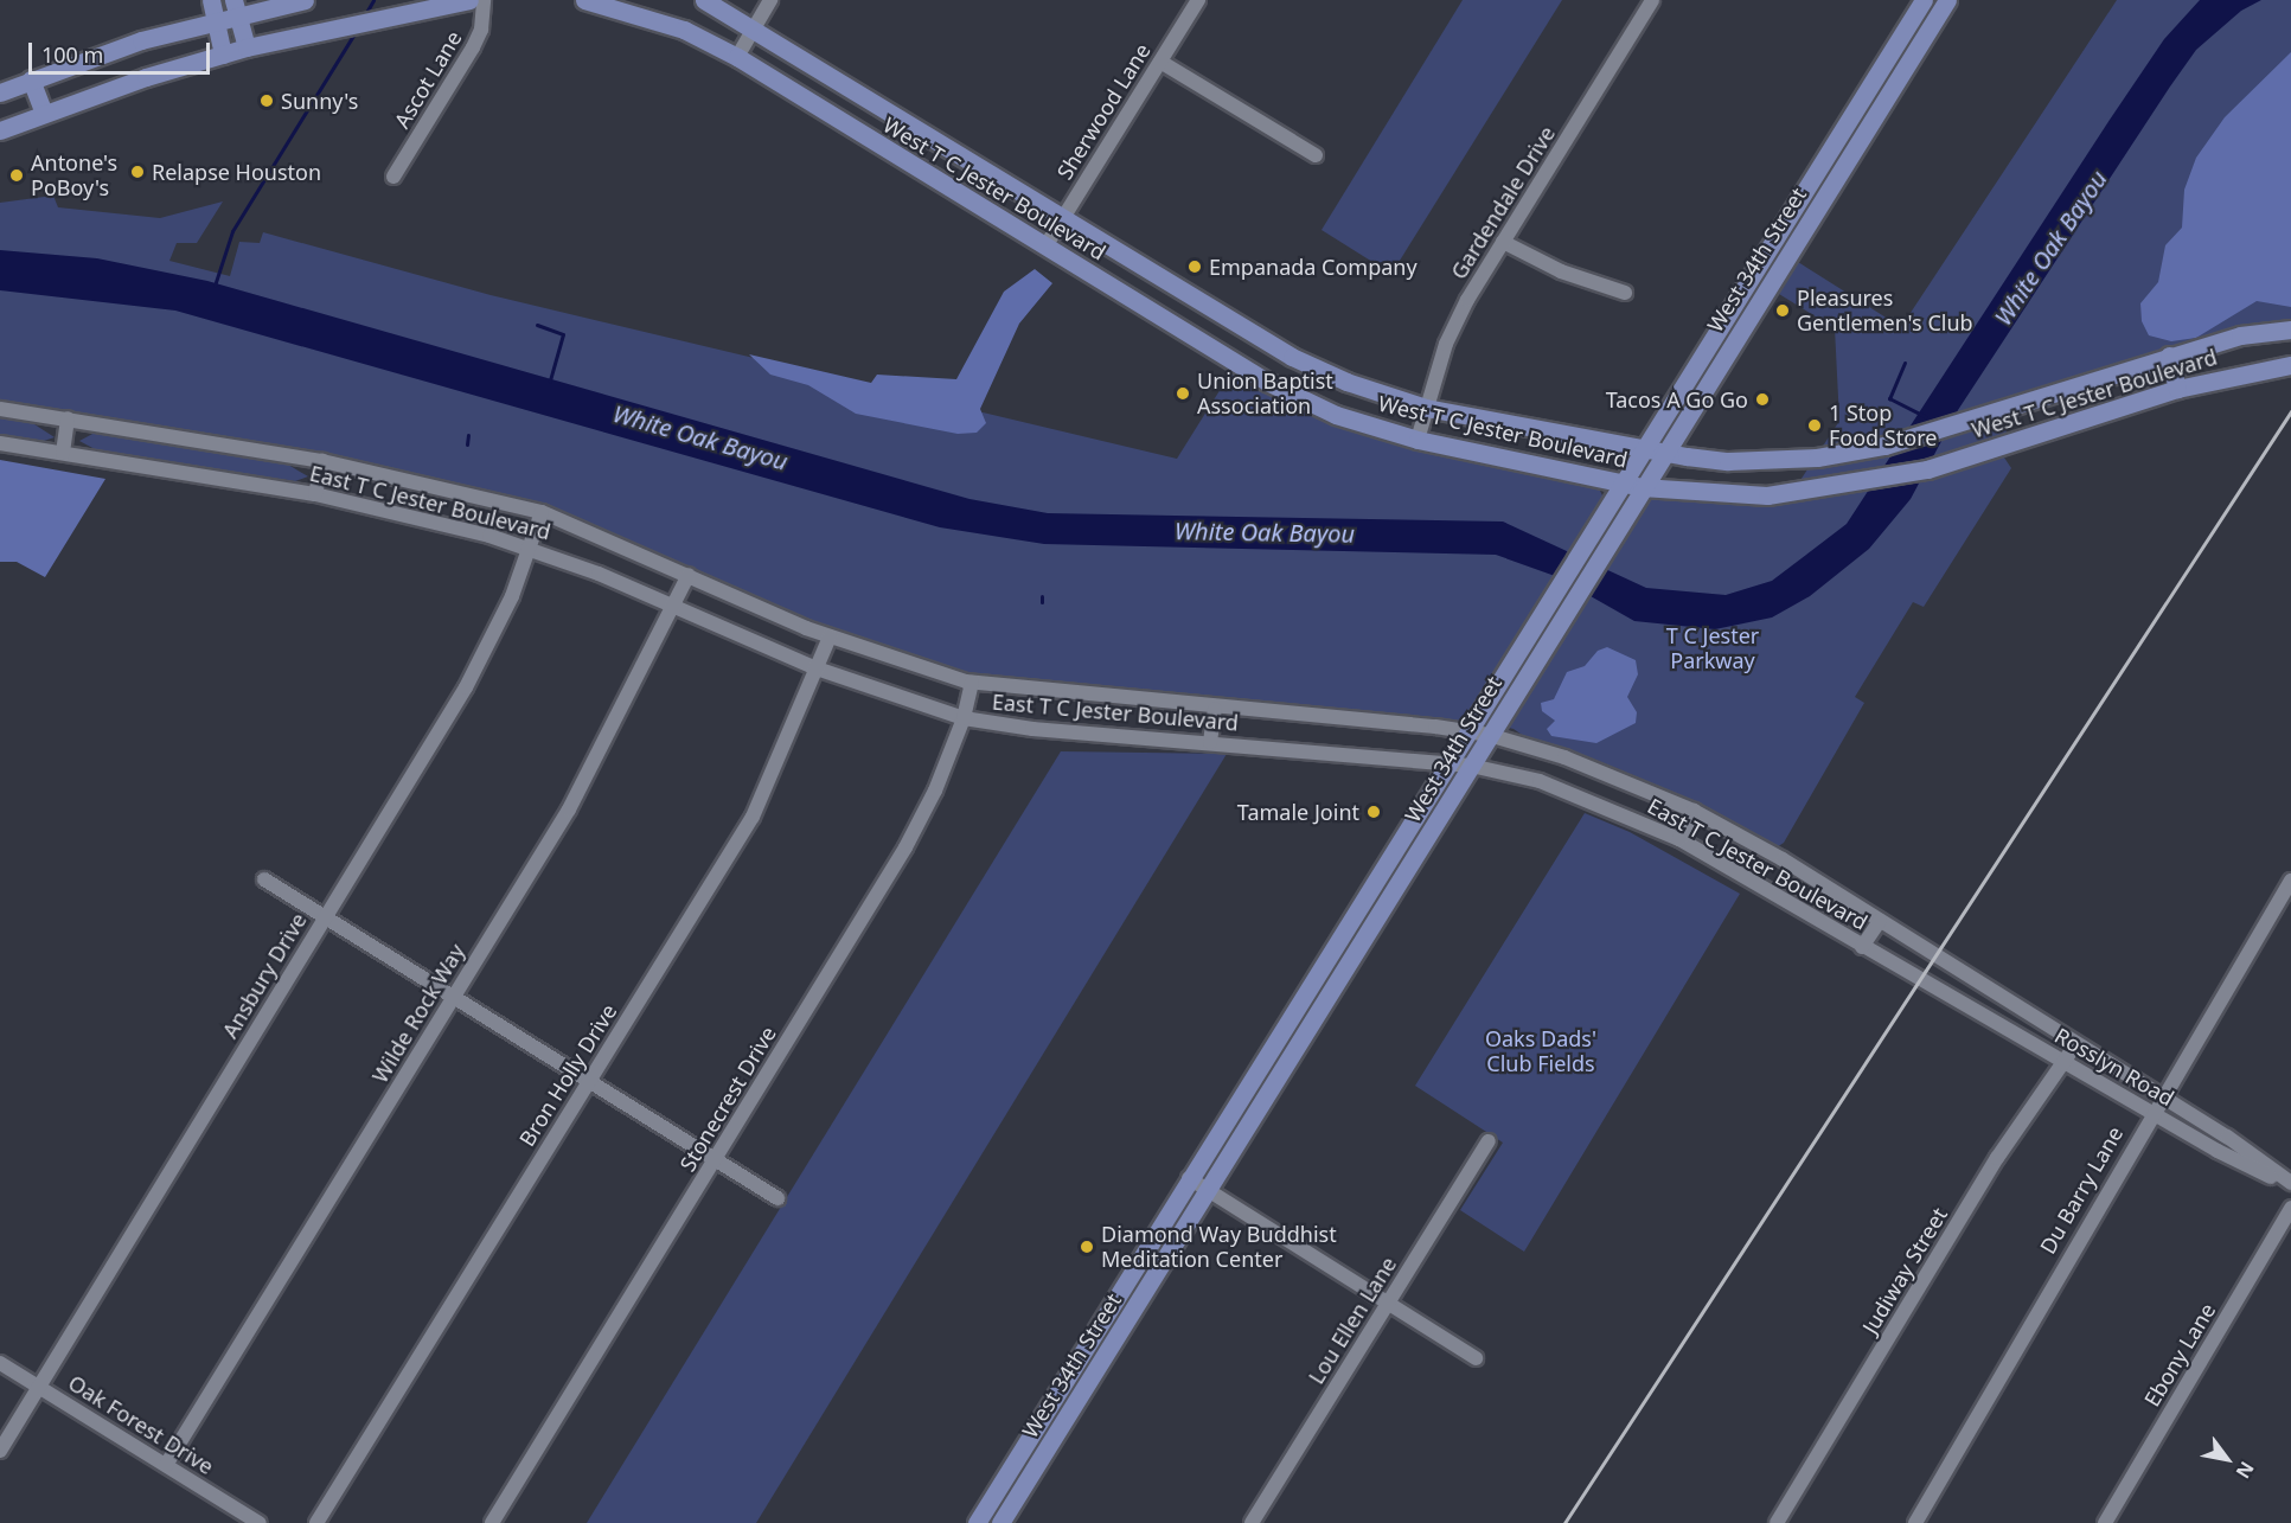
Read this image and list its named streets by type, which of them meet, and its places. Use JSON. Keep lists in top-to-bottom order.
{
  "streets": {
    "main road": ["West T C Jester Boulevard", "West 34th Street"],
    "street": [
      "Ascot Lane",
      "Sherwood Lane",
      "Gardendale Drive",
      "East T C Jester Boulevard",
      "Ansbury Drive",
      "Wilde Rock Way",
      "Rosslyn Road",
      "Bron Holly Drive",
      "Stonecrest Drive",
      "Du Barry Lane",
      "Judiway Street",
      "Lou Ellen Lane",
      "Ebony Lane",
      "Oak Forest Drive"
    ]
  },
  "crossings": [
    ["Sherwood Lane", "West T C Jester Boulevard"],
    ["West T C Jester Boulevard", "Gardendale Drive"],
    ["West T C Jester Boulevard", "West 34th Street"],
    ["West 34th Street", "East T C Jester Boulevard"],
    ["East T C Jester Boulevard", "Ansbury Drive"],
    ["East T C Jester Boulevard", "Wilde Rock Way"],
    ["East T C Jester Boulevard", "Rosslyn Road"],
    ["East T C Jester Boulevard", "Bron Holly Drive"],
    ["East T C Jester Boulevard", "Stonecrest Drive"],
    ["Ansbury Drive", "Oak Forest Drive"],
    ["Wilde Rock Way", "Oak Forest Drive"],
    ["Rosslyn Road", "Du Barry Lane"],
    ["Rosslyn Road", "Judiway Street"]
  ],
  "water": ["White Oak Bayou"],
  "parks": ["T C Jester Parkway", "Oaks Dads' Club Fields"],
  "places": [
    "Sunny's",
    "Relapse Houston",
    "Antone's PoBoy's",
    "Empanada Company",
    "Pleasures Gentlemen's Club",
    "Union Baptist Association",
    "Tacos A Go Go",
    "1 Stop Food Store",
    "Tamale Joint",
    "Diamond Way Buddhist Meditation Center"
  ],
  "scale_bar": "100 m",
  "north": "bottom right"
}
